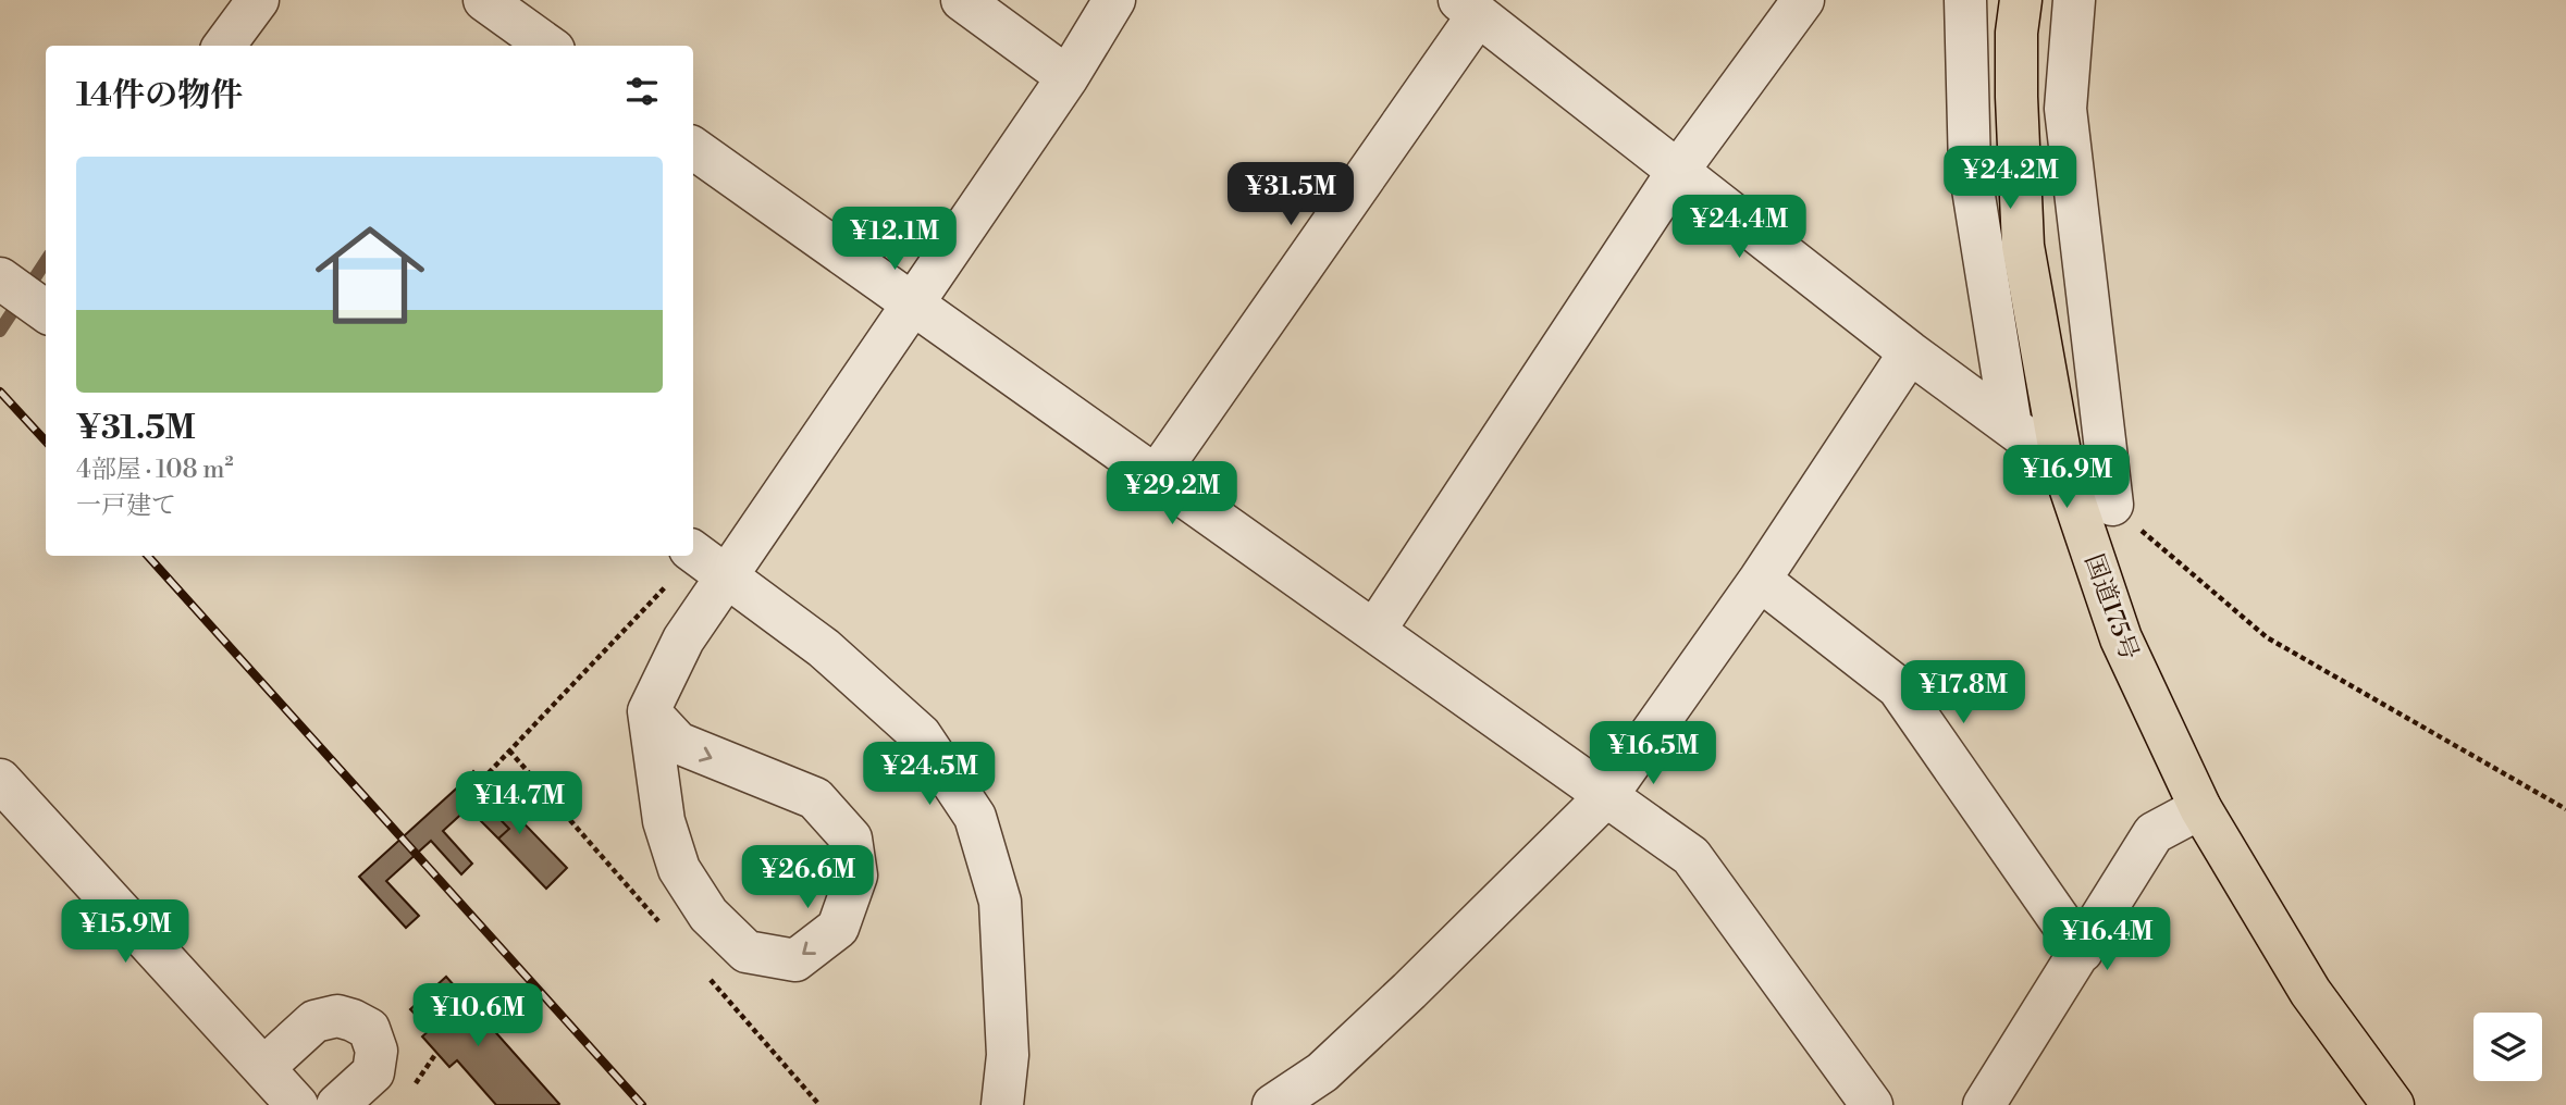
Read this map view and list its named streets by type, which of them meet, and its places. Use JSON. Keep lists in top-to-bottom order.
{
  "streets": {
    "highway": ["国道175号"]
  },
  "page": {
    "heading": "14件の物件",
    "list": [
      {
        "name": "¥31.5M",
        "note": "4部屋 · 108 m² · 一戸建て"
      }
    ],
    "price": [
      "¥24.2M",
      "¥31.5M",
      "¥24.4M",
      "¥12.1M",
      "¥16.9M",
      "¥29.2M",
      "¥17.8M",
      "¥16.5M",
      "¥24.5M",
      "¥14.7M",
      "¥26.6M",
      "¥15.9M",
      "¥16.4M",
      "¥10.6M"
    ]
  }
}
